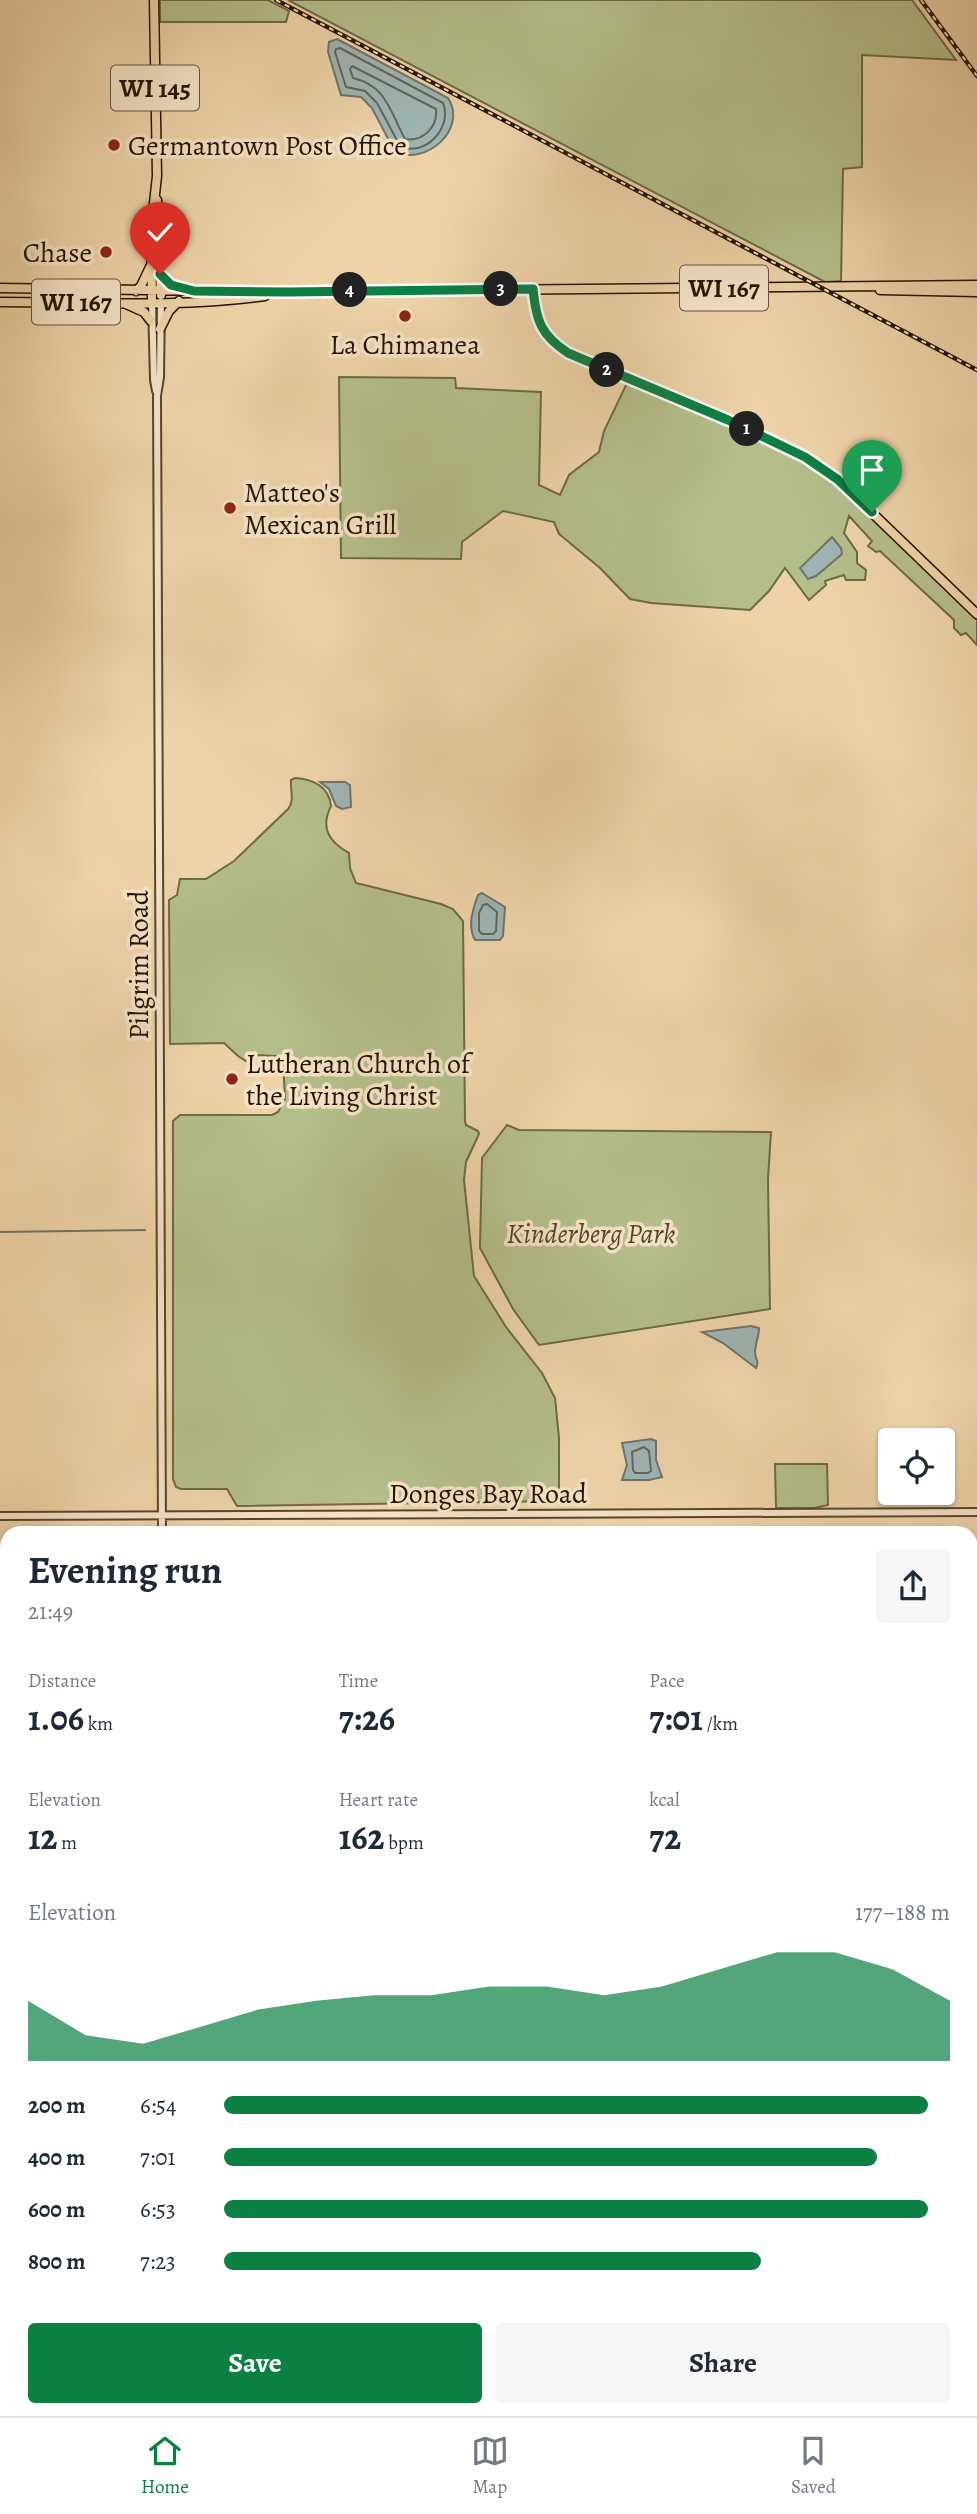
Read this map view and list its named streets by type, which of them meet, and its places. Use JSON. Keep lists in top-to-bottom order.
{
  "streets": {
    "main road": ["WI 145", "WI 167", "Pilgrim Road"],
    "street": ["Donges Bay Road"]
  },
  "crossings": [
    ["WI 167", "Pilgrim Road"],
    ["Pilgrim Road", "Donges Bay Road"]
  ],
  "parks": ["Kinderberg Park"],
  "places": [
    "Germantown Post Office",
    "Chase",
    "La Chimanea",
    "Matteo's Mexican Grill",
    "Lutheran Church of the Living Christ"
  ],
  "page": {
    "pins": [
      "3",
      "4",
      "2",
      "1"
    ],
    "heading": ["Evening run", "21:49"],
    "stats": [
      ["Distance", "1.06 km"],
      ["Time", "7:26"],
      ["Pace", "7:01 /km"],
      ["Elevation", "12 m"],
      ["Heart rate", "162 bpm"],
      ["kcal", "72"]
    ],
    "chart": ["Elevation", "177–188 m"],
    "list": [
      {
        "name": "200 m",
        "note": "6:54"
      },
      {
        "name": "400 m",
        "note": "7:01"
      },
      {
        "name": "600 m",
        "note": "6:53"
      },
      {
        "name": "800 m",
        "note": "7:23"
      }
    ],
    "buttons": ["Save", "Share"],
    "tabs": ["Home", "Map", "Saved"]
  }
}
